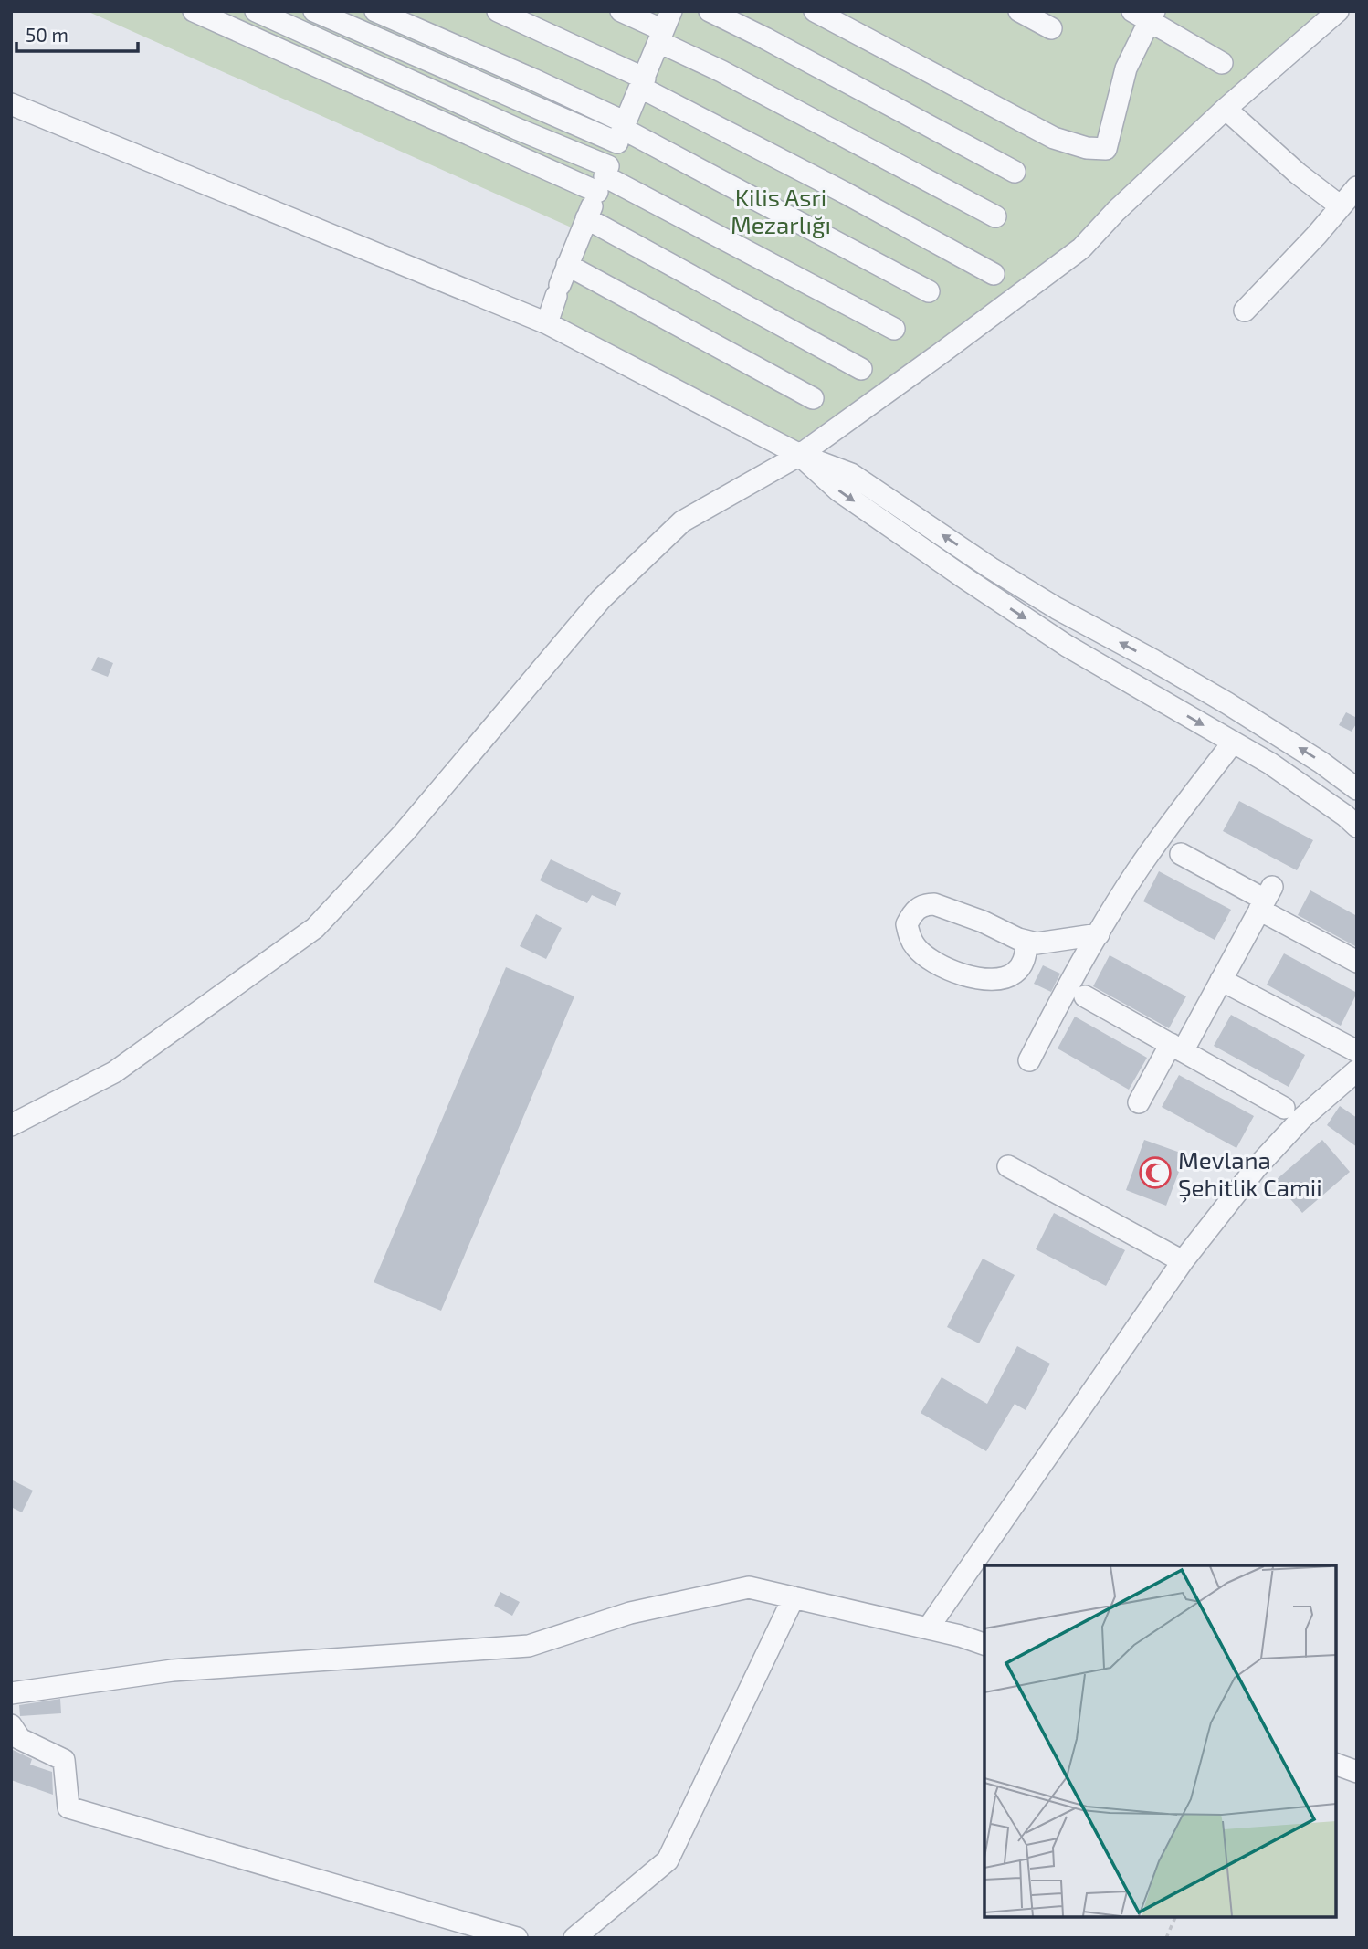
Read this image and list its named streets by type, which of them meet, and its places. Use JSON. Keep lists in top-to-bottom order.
{
  "parks": ["Kilis Asri Mezarlığı"],
  "places": {
    "mosque": ["Mevlana Şehitlik Camii"]
  },
  "scale_bar": "50 m"
}
